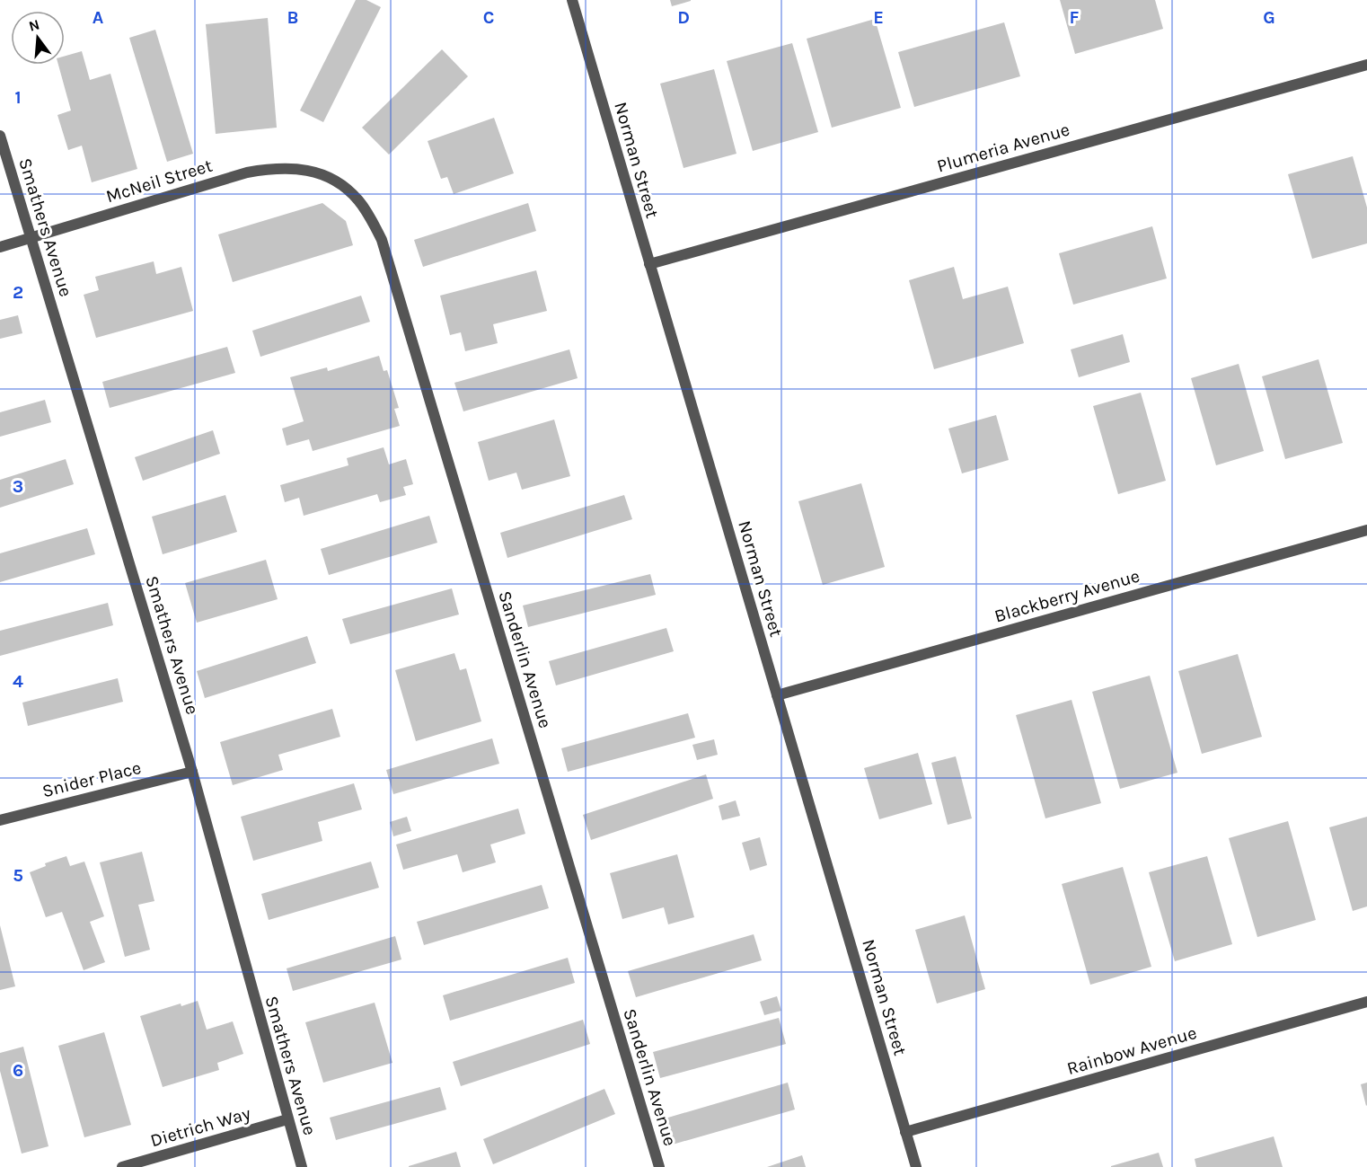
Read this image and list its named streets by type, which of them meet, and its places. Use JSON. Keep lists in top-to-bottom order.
{
  "streets": {
    "street": [
      "Plumeria Avenue",
      "Norman Street",
      "McNeil Street",
      "Smathers Avenue",
      "Blackberry Avenue",
      "Sanderlin Avenue",
      "Snider Place",
      "Rainbow Avenue",
      "Dietrich Way"
    ]
  },
  "crossings": [
    ["Plumeria Avenue", "Norman Street"],
    ["Norman Street", "Blackberry Avenue"],
    ["Norman Street", "Rainbow Avenue"],
    ["McNeil Street", "Smathers Avenue"],
    ["McNeil Street", "Sanderlin Avenue"],
    ["Smathers Avenue", "Snider Place"],
    ["Smathers Avenue", "Dietrich Way"]
  ],
  "north": "top",
  "grid": {
    "columns": [
      "A",
      "B",
      "C",
      "D",
      "E",
      "F",
      "G"
    ],
    "rows": [
      "1",
      "2",
      "3",
      "4",
      "5",
      "6"
    ]
  }
}
